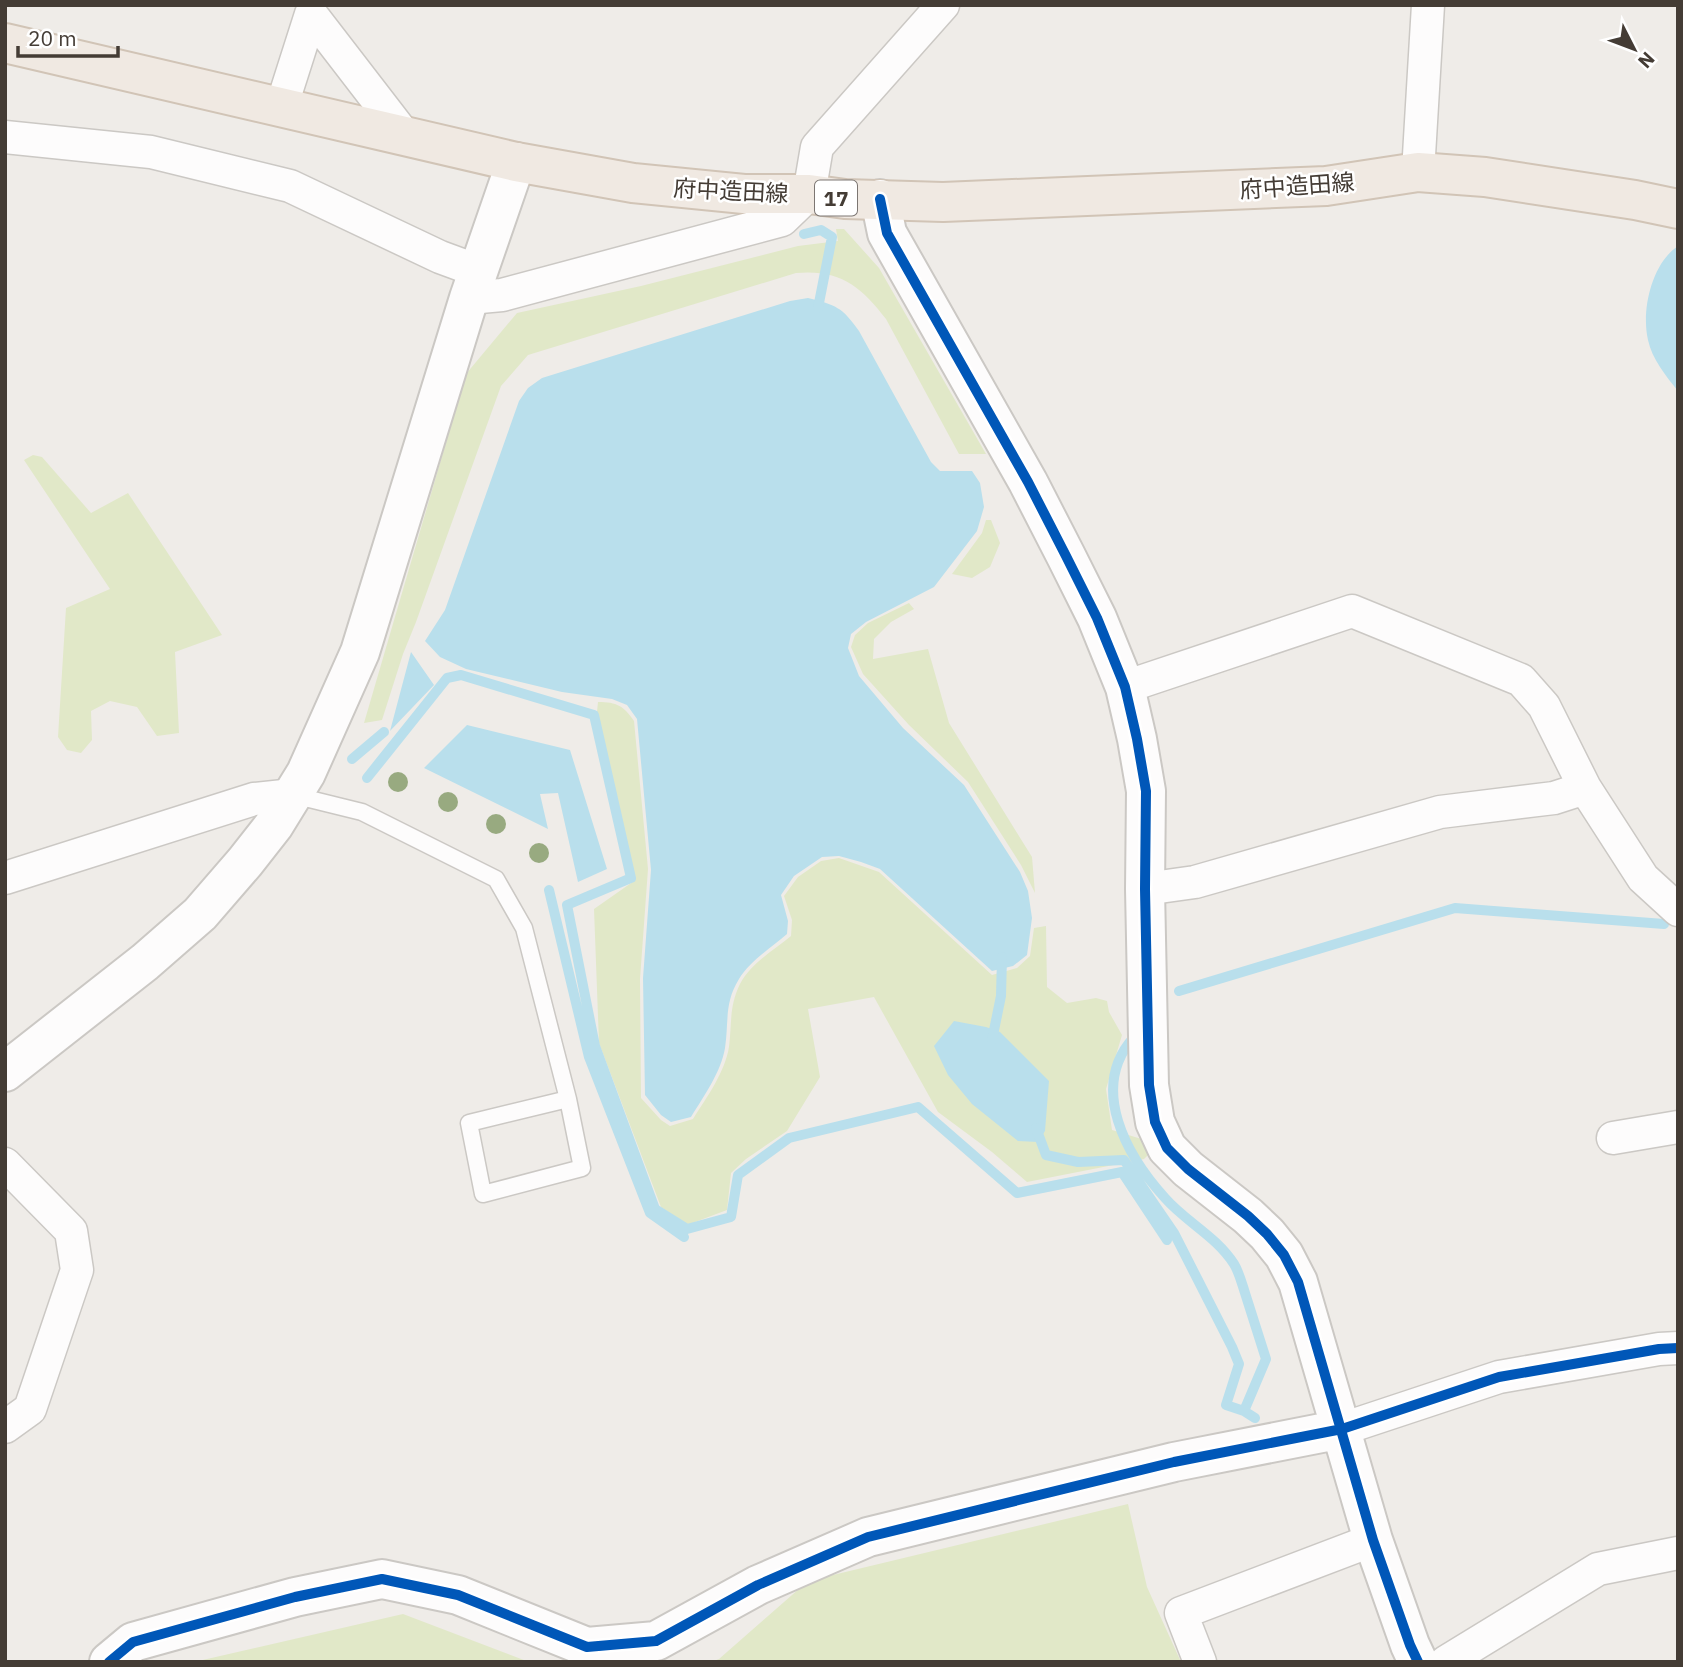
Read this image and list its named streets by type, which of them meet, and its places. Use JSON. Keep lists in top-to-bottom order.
{
  "streets": {
    "main road": ["府中造田線", "17"]
  },
  "scale_bar": "20 m",
  "north": "bottom right"
}
